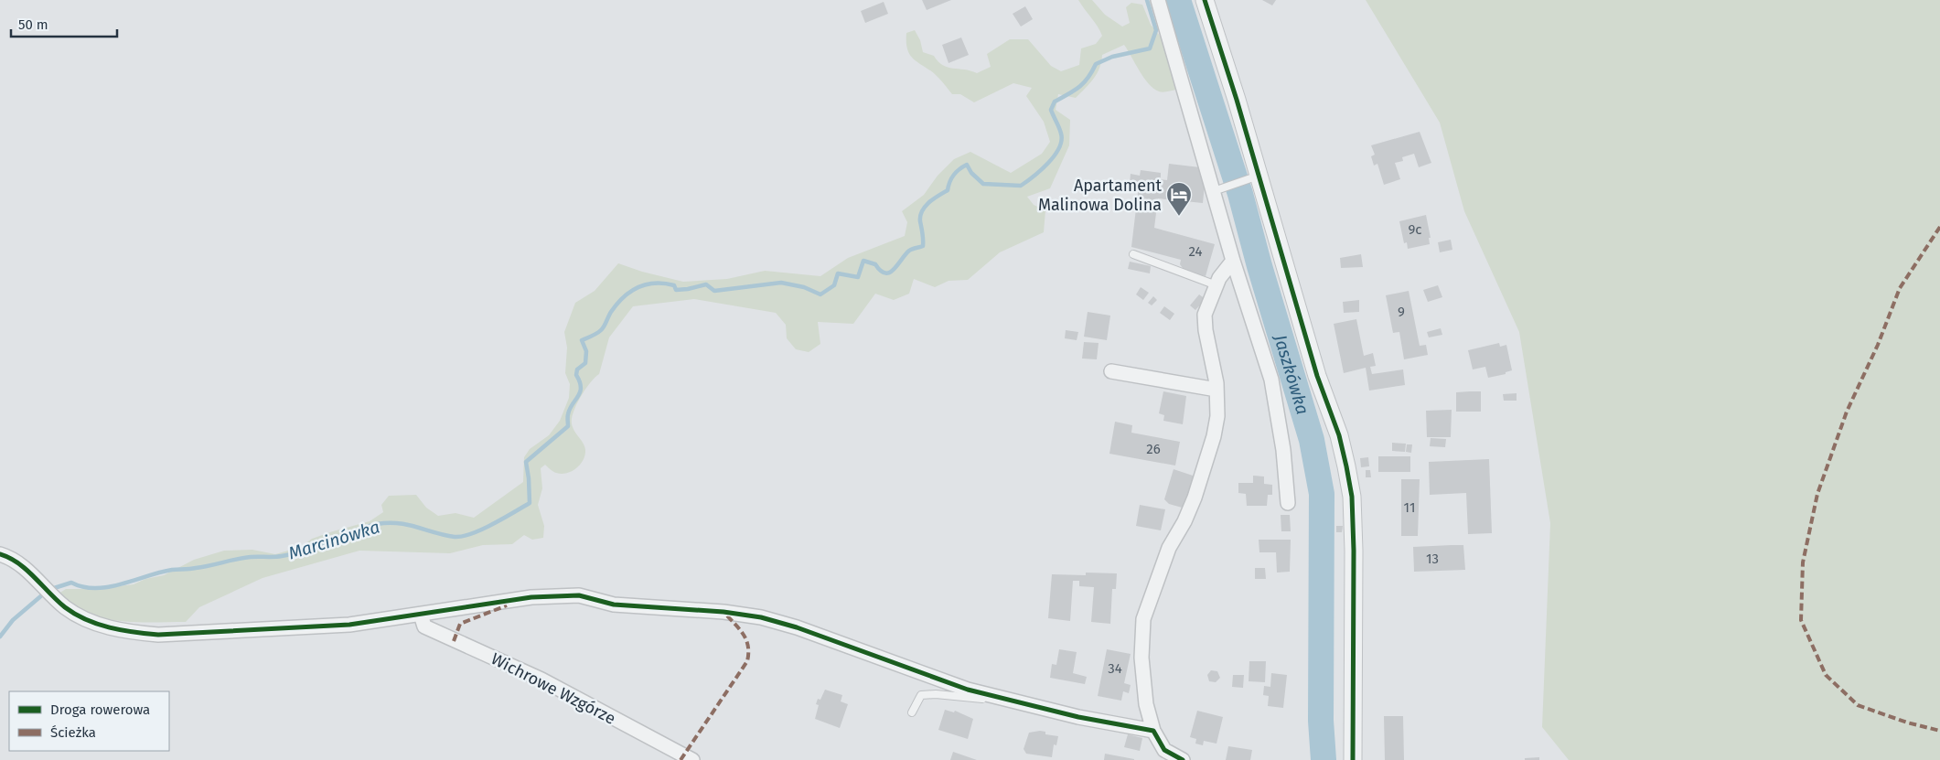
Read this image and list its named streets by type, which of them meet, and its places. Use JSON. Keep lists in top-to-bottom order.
{
  "streets": {
    "street": ["Wichrowe Wzgórze"]
  },
  "water": ["Jaszkówka", "Marcinówka"],
  "places": {
    "hotel": ["Apartament Malinowa Dolina"]
  },
  "house_numbers": [
    "9c",
    "24",
    "9",
    "26",
    "11",
    "13",
    "34"
  ],
  "legend": ["Droga rowerowa", "Ścieżka"],
  "scale_bar": "50 m"
}
